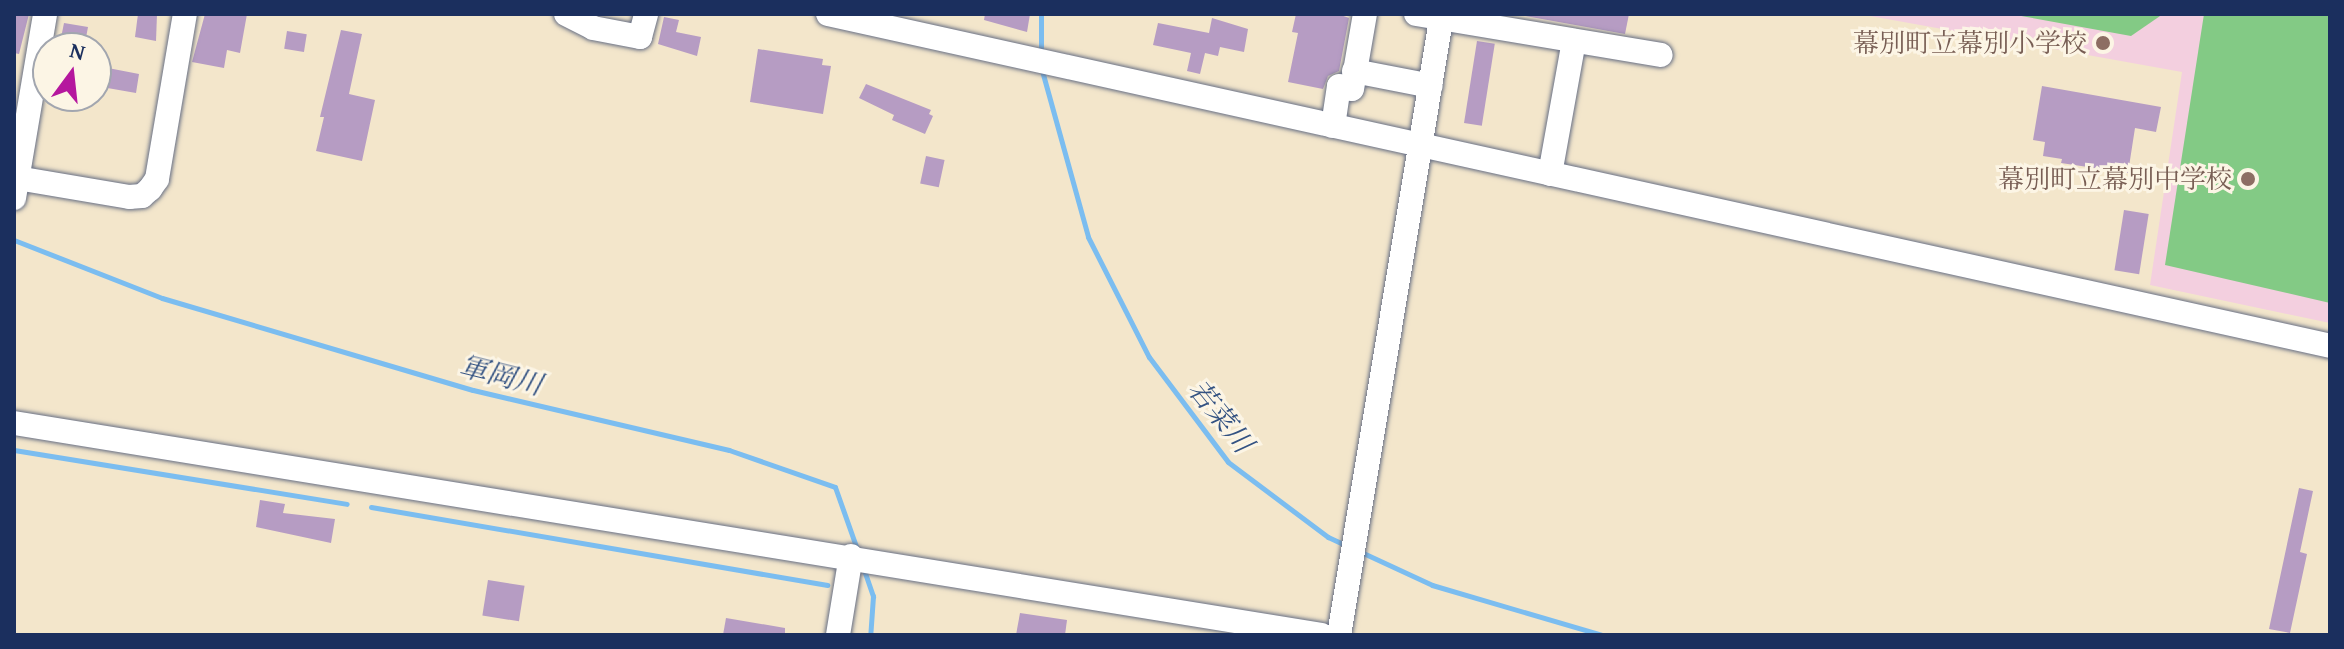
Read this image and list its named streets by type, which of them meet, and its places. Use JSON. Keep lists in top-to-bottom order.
{
  "water": ["軍岡川", "若菜川"],
  "places": ["幕別町立幕別小学校", "幕別町立幕別中学校"],
  "north": "top"
}
